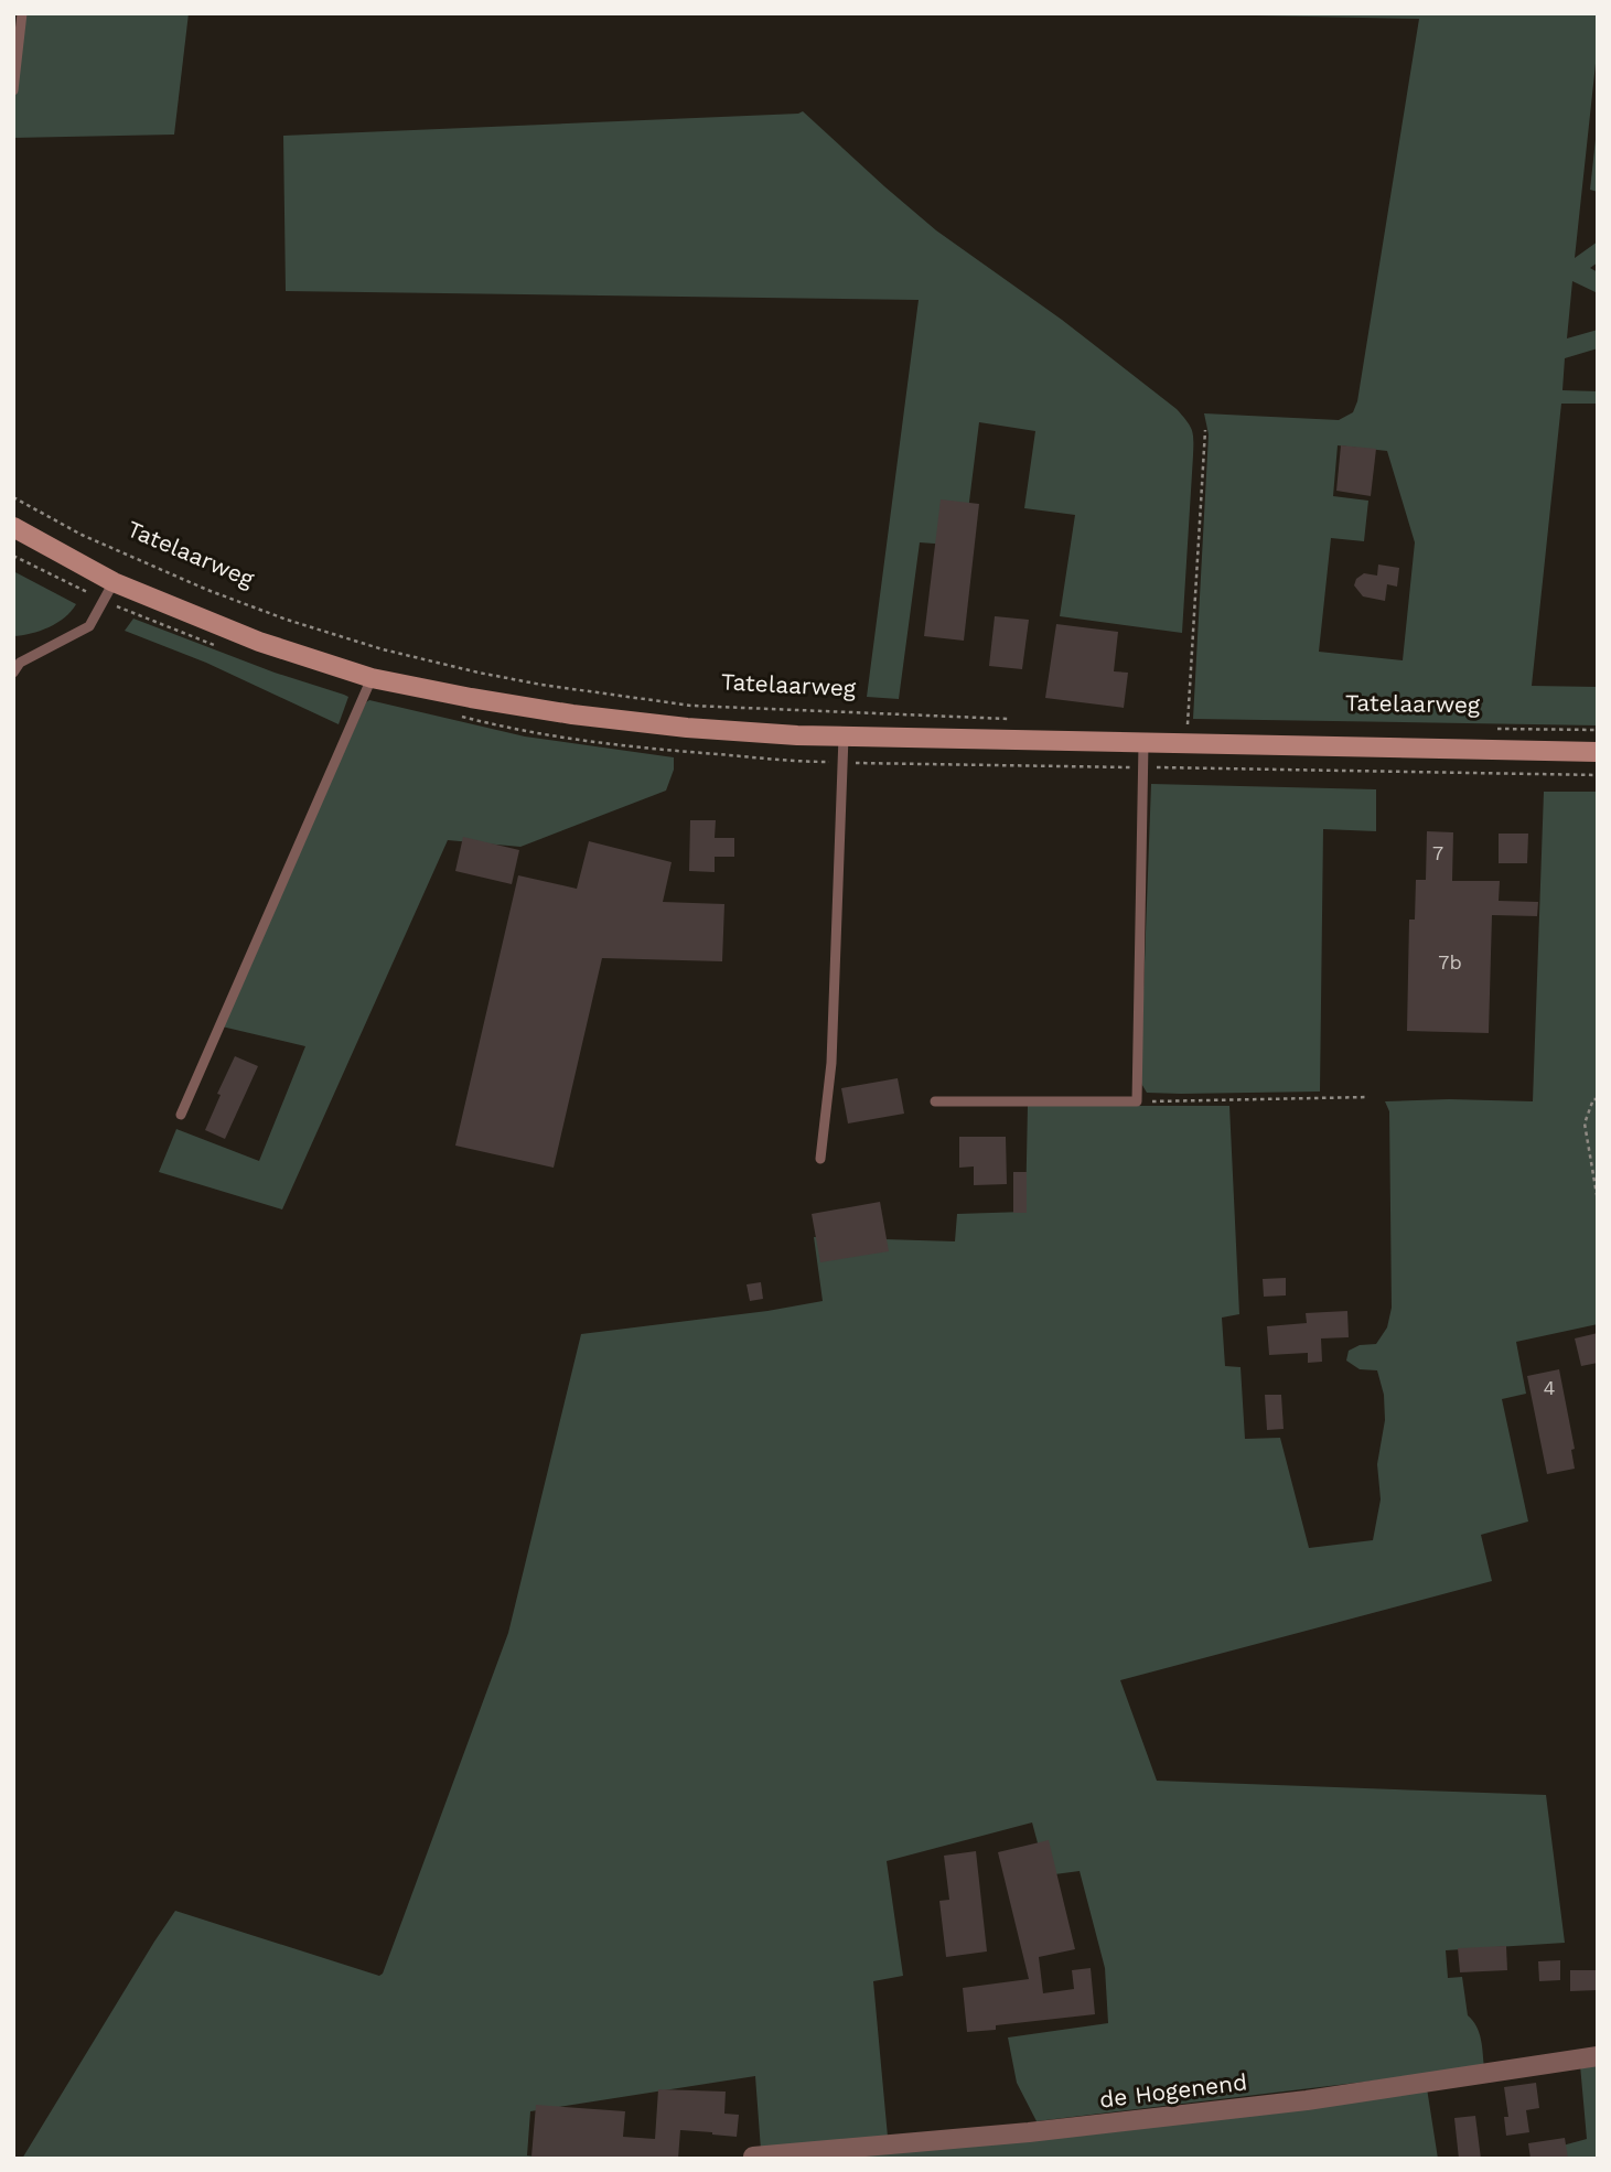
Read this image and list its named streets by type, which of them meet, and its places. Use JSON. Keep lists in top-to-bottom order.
{
  "streets": {
    "main road": ["Tatelaarweg"],
    "street": ["de Hogenend"]
  },
  "house_numbers": ["7", "7b", "4"]
}
